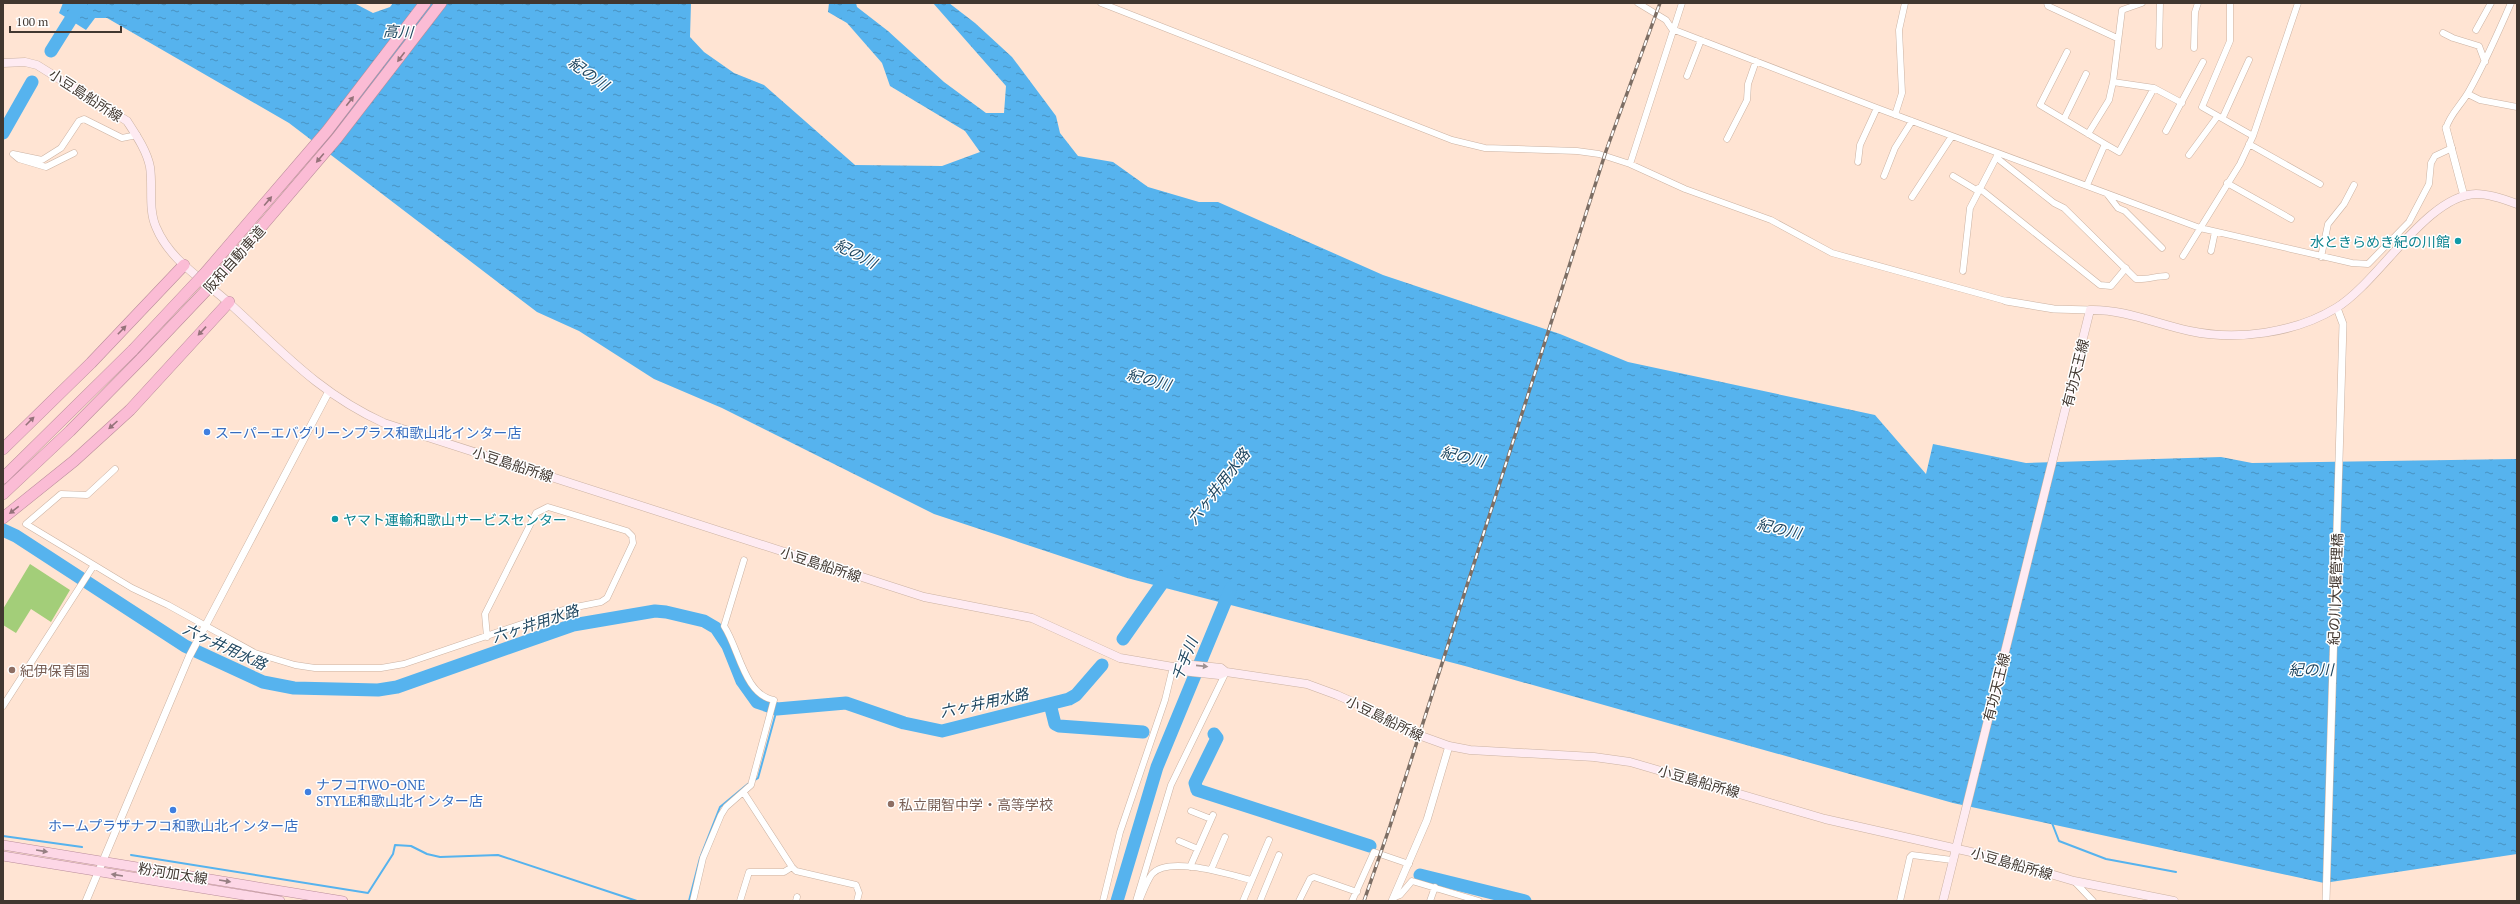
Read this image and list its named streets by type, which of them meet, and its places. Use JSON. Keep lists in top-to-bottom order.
{
  "streets": {
    "highway": ["阪和自動車道"],
    "main road": ["小豆島船所線", "有功天王線", "粉河加太線"],
    "street": ["紀の川大堰管理橋"]
  },
  "crossings": [
    ["小豆島船所線", "有功天王線"]
  ],
  "water": [
    "高川",
    "紀の川",
    "六ヶ井用水路",
    "千手川"
  ],
  "places": [
    "水ときらめき紀の川館",
    "スーパーエバグリーンプラス和歌山北インター店",
    "ヤマト運輸和歌山サービスセンター",
    "紀伊保育園",
    "ナフコTWOｰONE STYLE和歌山北インター店",
    "私立開智中学・高等学校",
    "ホームプラザナフコ和歌山北インター店"
  ],
  "scale_bar": "100 m"
}
